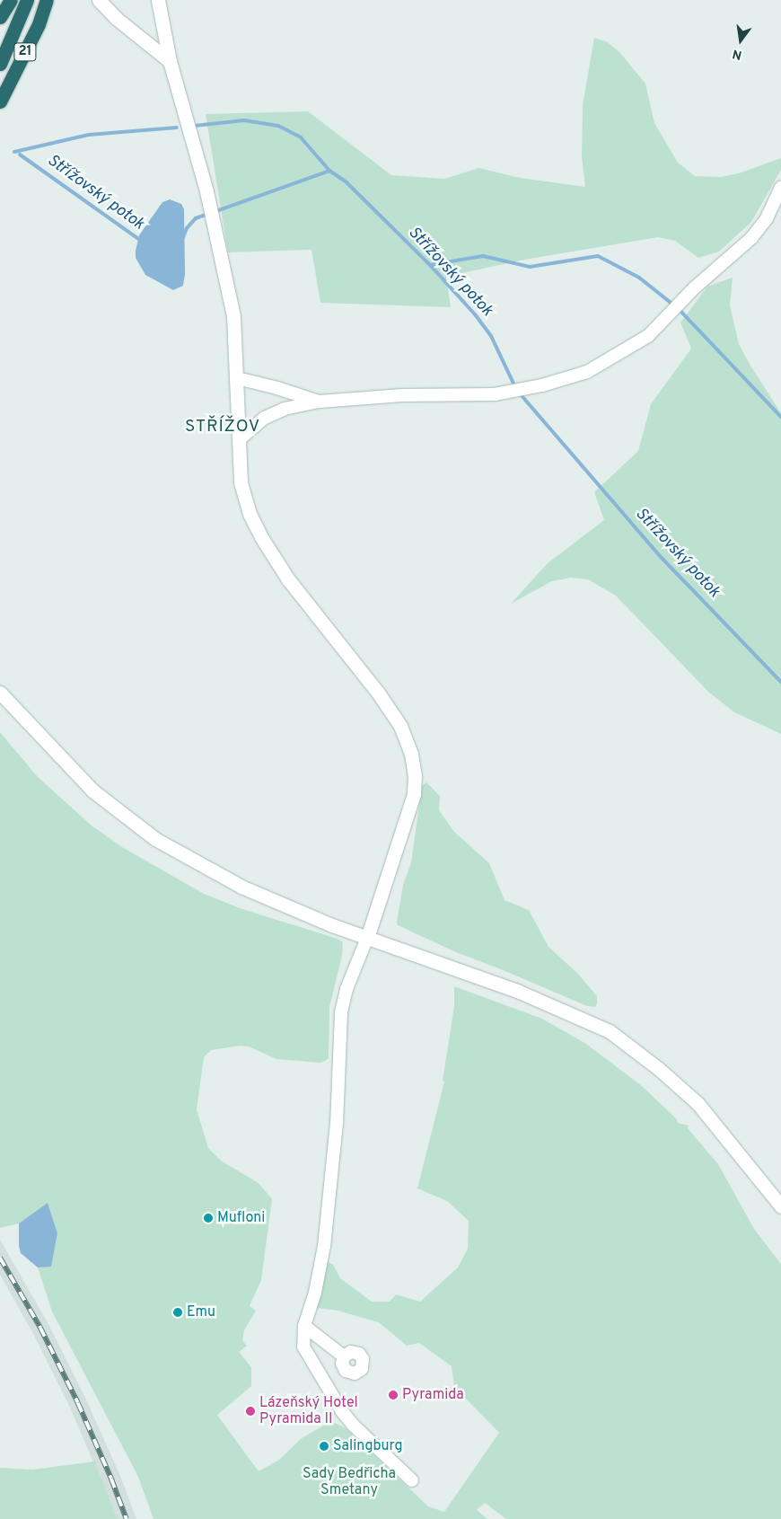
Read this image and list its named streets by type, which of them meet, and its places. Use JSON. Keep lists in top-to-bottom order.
{
  "streets": {
    "highway": ["21"]
  },
  "districts": ["STŘÍŽOV"],
  "water": ["Střížovský potok"],
  "parks": ["Sady Bedřicha Smetany"],
  "places": [
    "Mufloni",
    "Emu",
    "Pyramida",
    "Lázeňský Hotel Pyramida II",
    "Salingburg"
  ],
  "north": "bottom"
}
